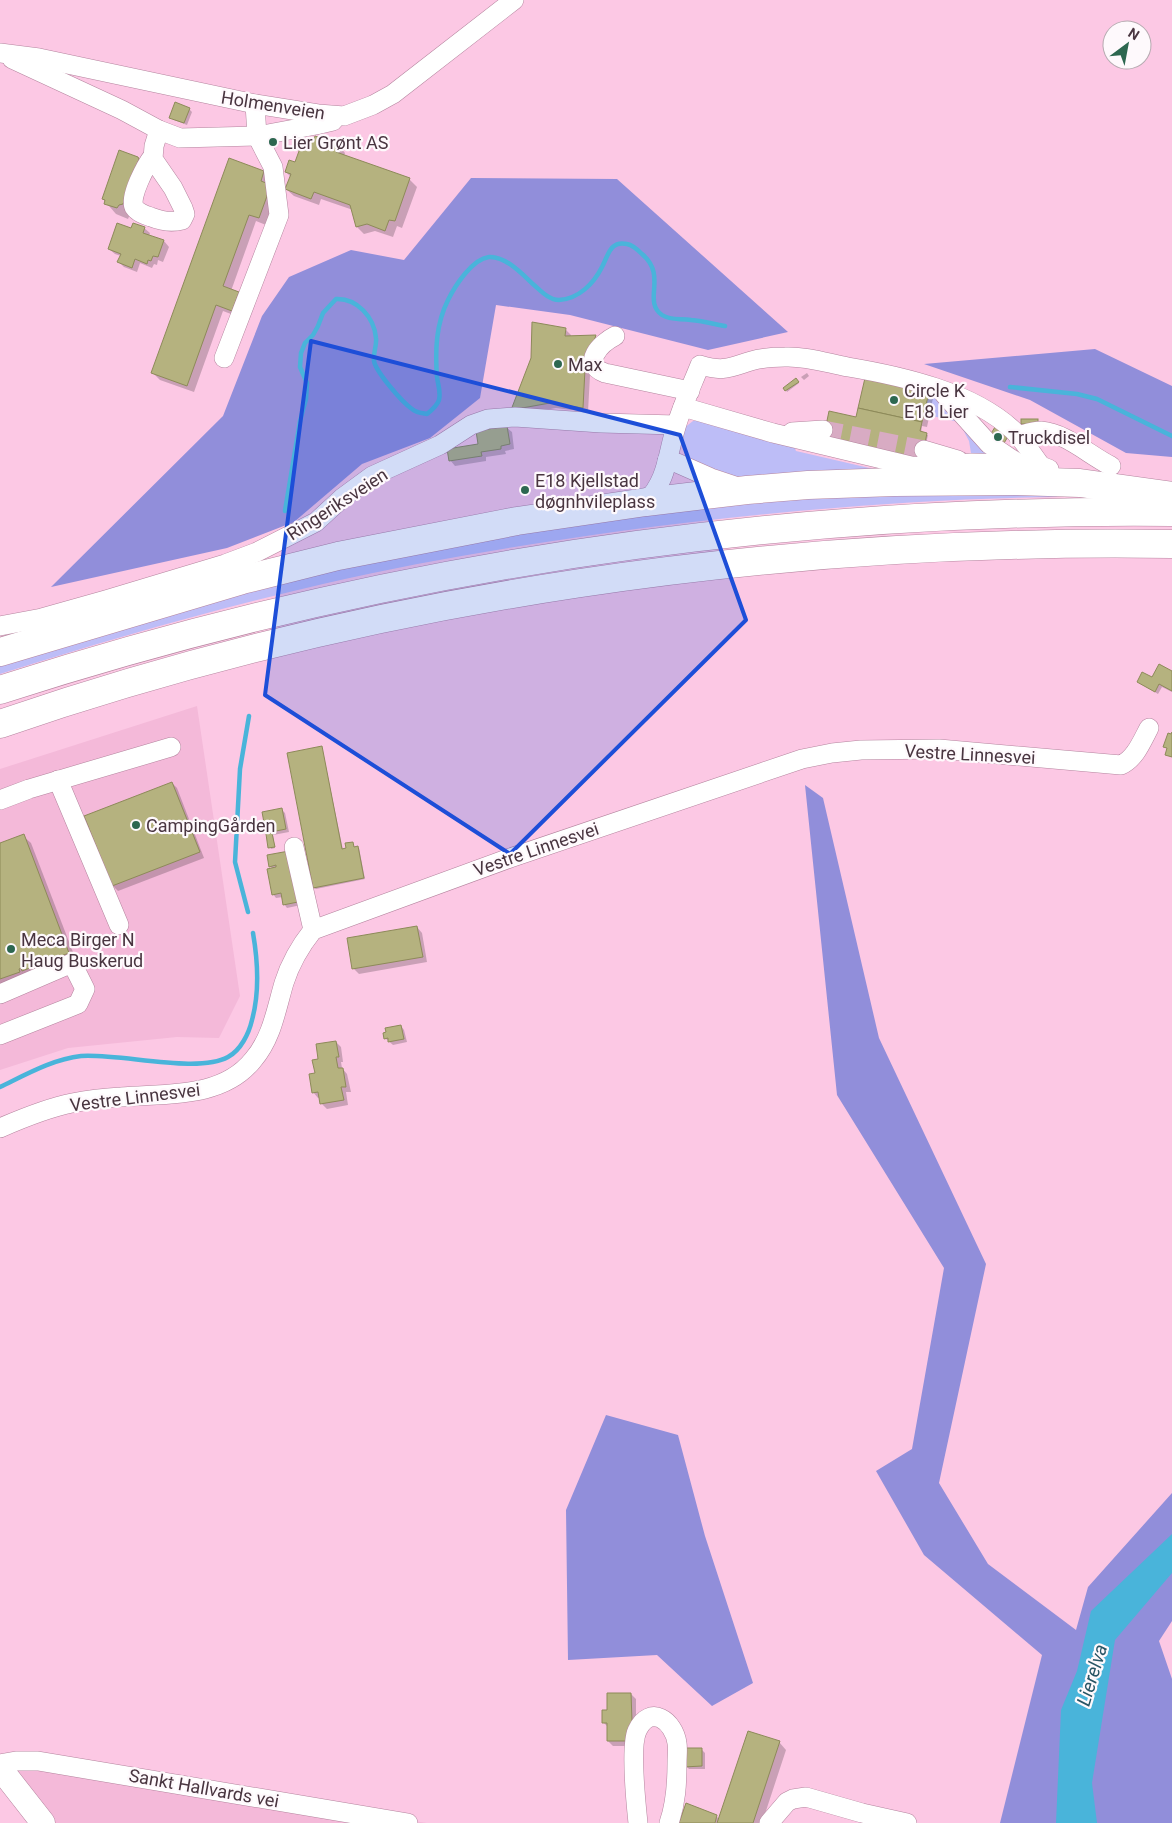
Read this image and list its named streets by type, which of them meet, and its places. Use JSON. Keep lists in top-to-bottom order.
{
  "streets": {
    "main road": ["Sankt Hallvards vei"],
    "street": ["Holmenveien", "Ringeriksveien", "Vestre Linnesvei"]
  },
  "water": ["Lierelva"],
  "places": [
    "Lier Grønt AS",
    "Max",
    "Circle K E18 Lier",
    "Truckdisel",
    "E18 Kjellstad døgnhvileplass",
    "CampingGården",
    "Meca Birger N Haug Buskerud"
  ],
  "north": "top right"
}
